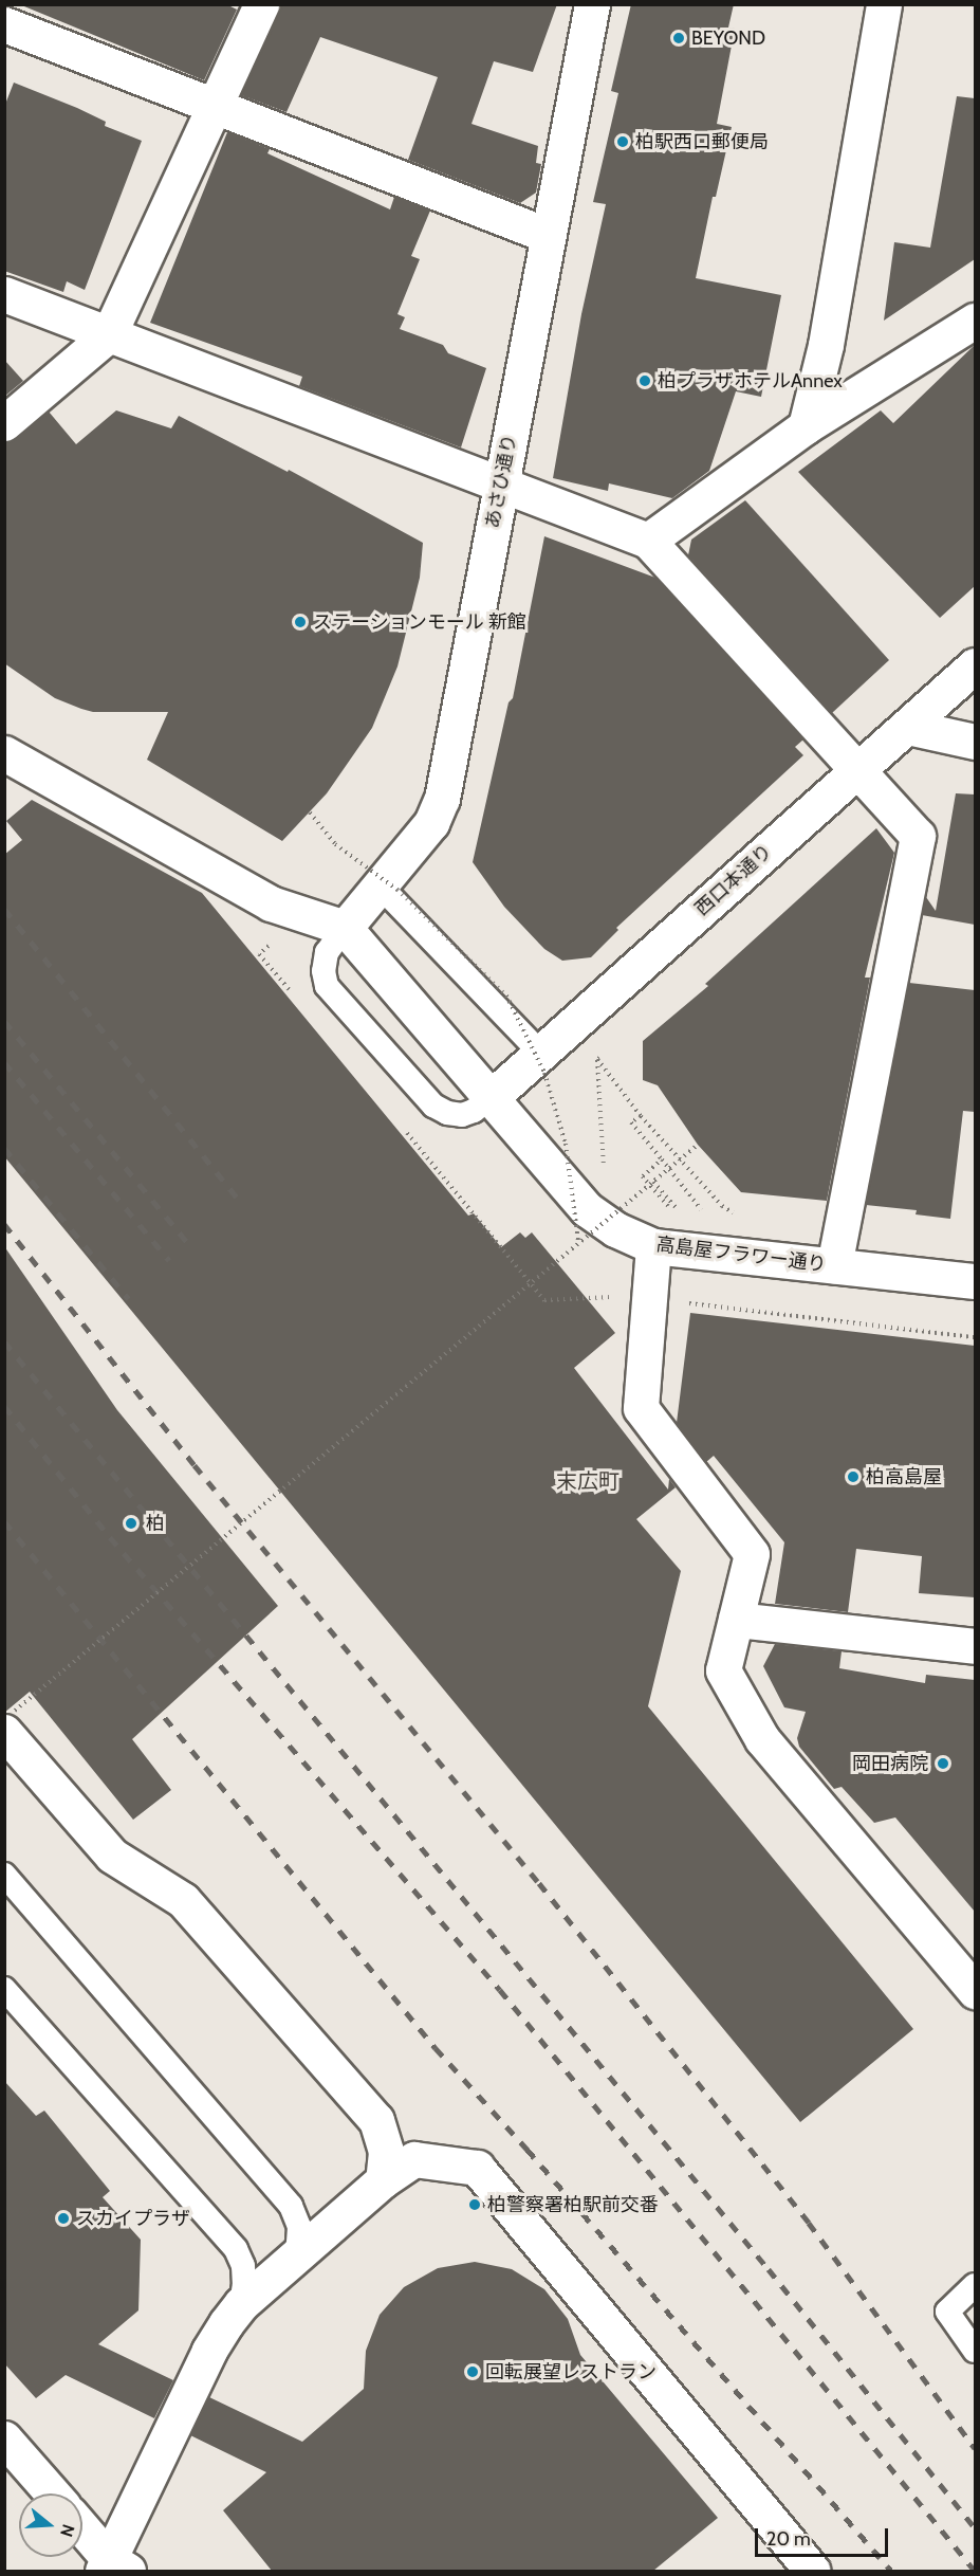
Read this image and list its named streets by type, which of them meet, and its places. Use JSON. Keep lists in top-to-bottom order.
{
  "streets": {
    "street": ["あさひ通り", "西口本通り", "高島屋フラワー通り"]
  },
  "crossings": [
    ["あさひ通り", "高島屋フラワー通り"],
    ["西口本通り", "高島屋フラワー通り"]
  ],
  "districts": ["末広町"],
  "places": [
    "BEYOND",
    "柏駅西口郵便局",
    "柏プラザホテルAnnex",
    "ステーションモール 新館",
    "柏高島屋",
    "柏",
    "岡田病院",
    "柏警察署柏駅前交番",
    "スカイプラザ",
    "回転展望レストラン"
  ],
  "scale_bar": "20 m",
  "north": "right"
}
